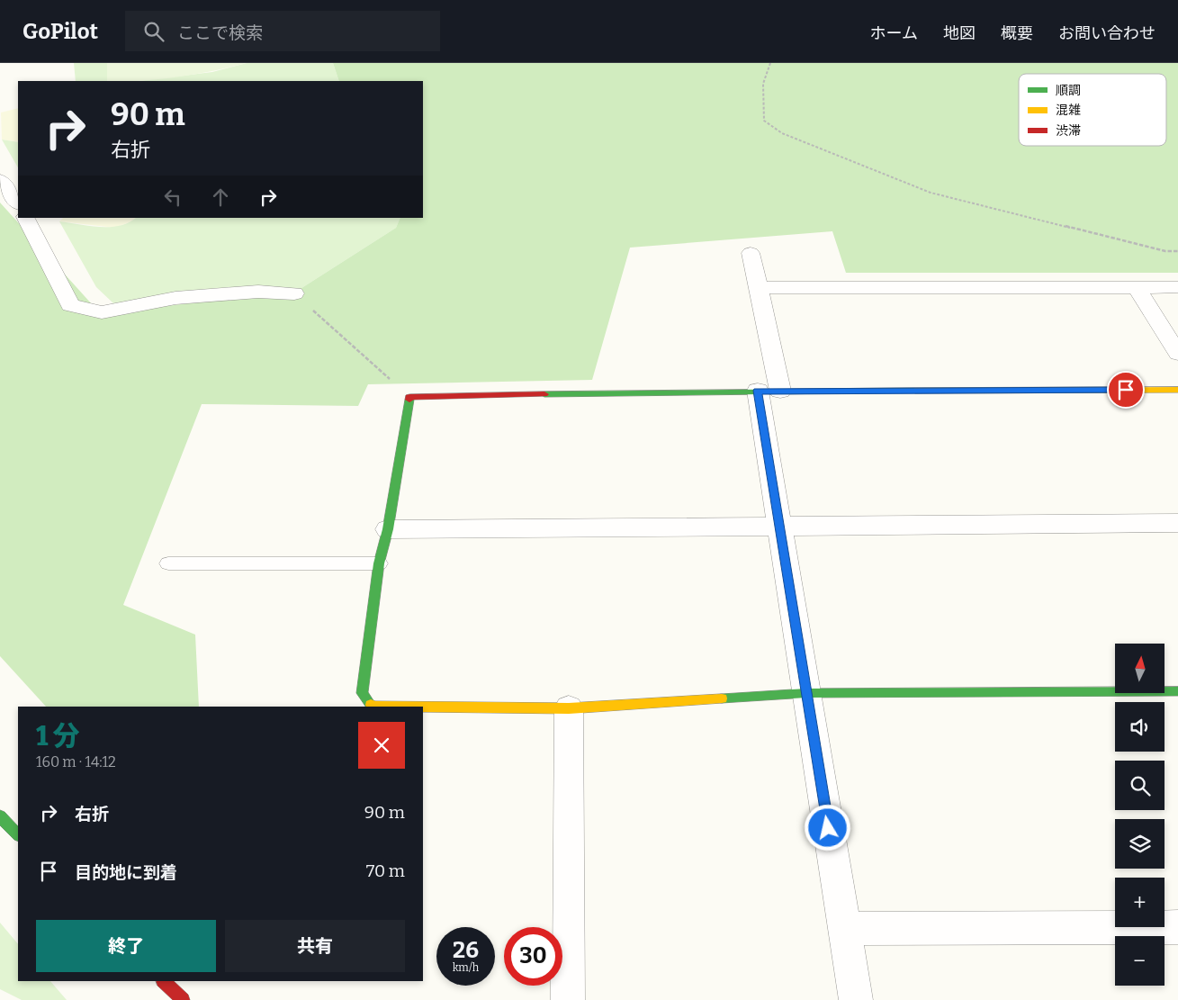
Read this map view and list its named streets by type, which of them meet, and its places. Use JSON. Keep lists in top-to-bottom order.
{
  "legend": ["順調", "混雑", "渋滞"],
  "north": "top",
  "page": {
    "header": "GoPilot",
    "search": "ここで検索",
    "nav": [
      "ホーム",
      "地図",
      "概要",
      "お問い合わせ"
    ],
    "turn": ["90 m", "右折"],
    "map_buttons": ["+", "−"],
    "heading": ["1 分", "160 m · 14:12"],
    "list": [
      {
        "name": "右折",
        "value": "90 m"
      },
      {
        "name": "目的地に到着",
        "value": "70 m"
      }
    ],
    "buttons": ["終了", "共有"],
    "speed": "26 km/h",
    "limit": "30"
  }
}
